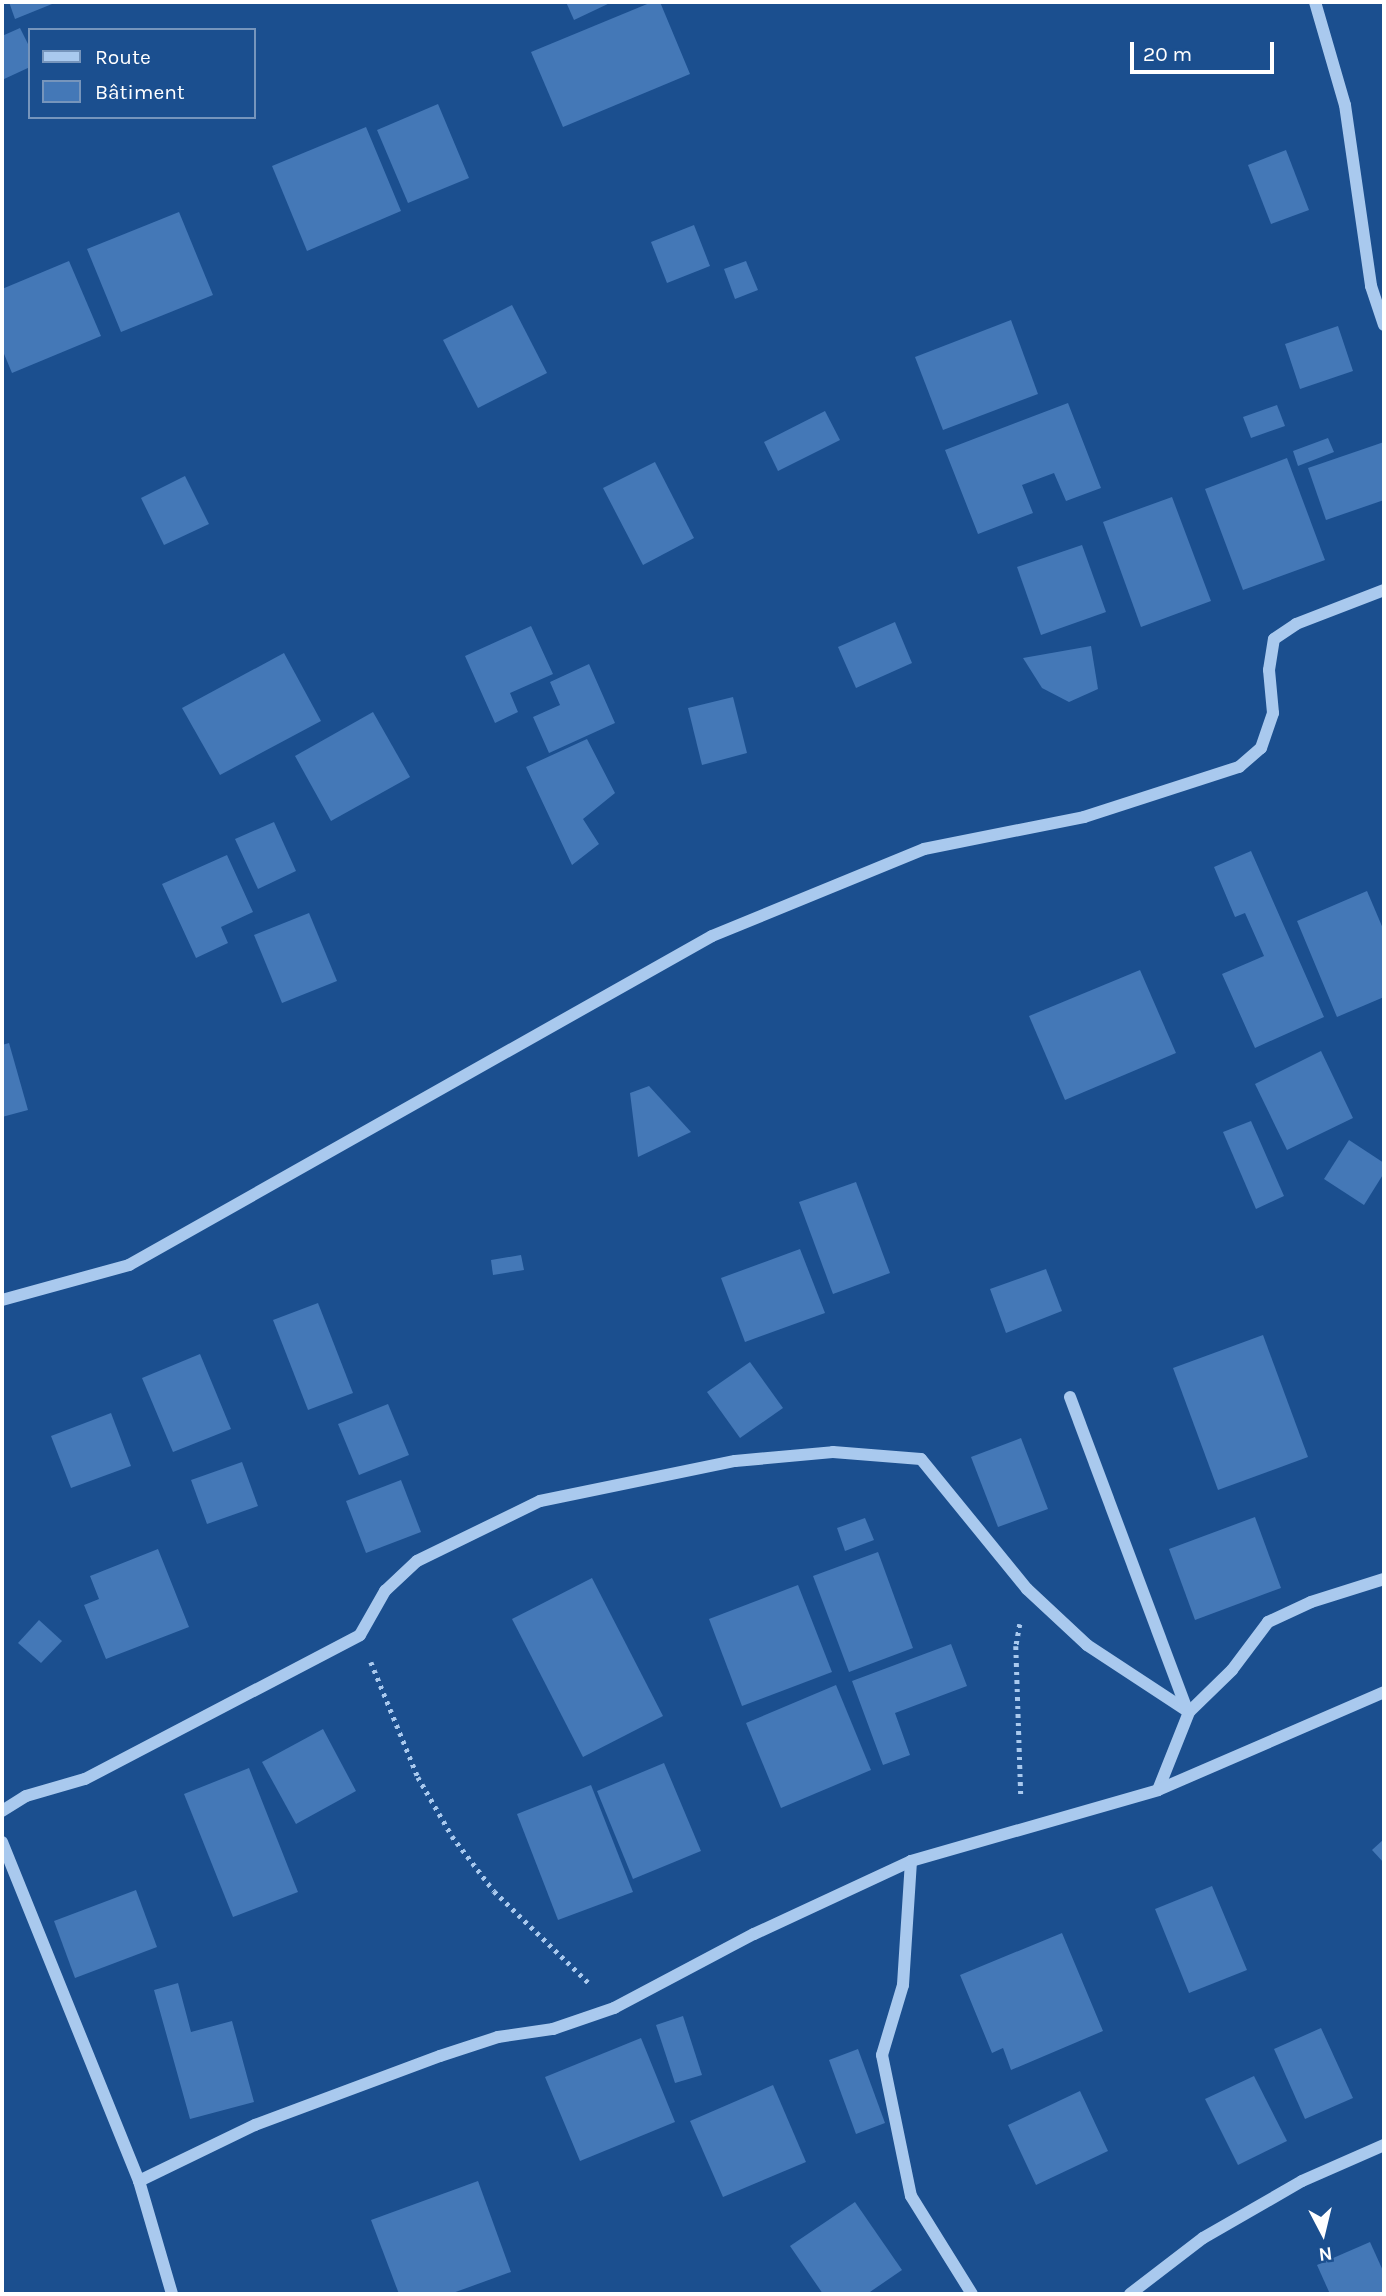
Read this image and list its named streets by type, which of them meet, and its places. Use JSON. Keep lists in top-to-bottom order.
{
  "legend": ["Route", "Bâtiment"],
  "scale_bar": "20 m",
  "north": "bottom"
}
